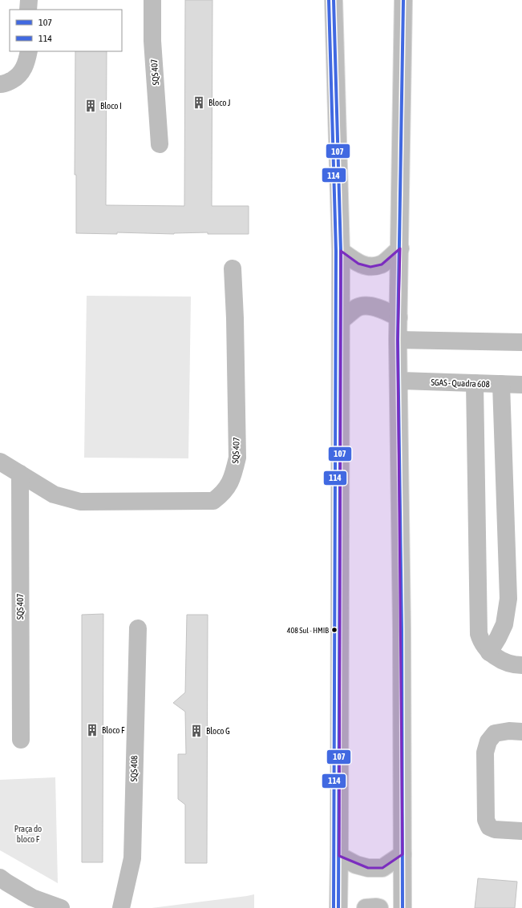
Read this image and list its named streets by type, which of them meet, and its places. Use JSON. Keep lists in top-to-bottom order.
{
  "streets": {
    "main road": ["SQS 407", "SGAS - Quadra 608", "SQS 408"]
  },
  "parks": ["Praça do bloco F"],
  "places": {
    "building": [
      "Bloco J",
      "Bloco I",
      "Bloco F",
      "Bloco G"
    ],
    "other": ["408 Sul - HMIB"]
  },
  "lines": ["transit line 107", "transit line 114"],
  "legend": ["107", "114"]
}
